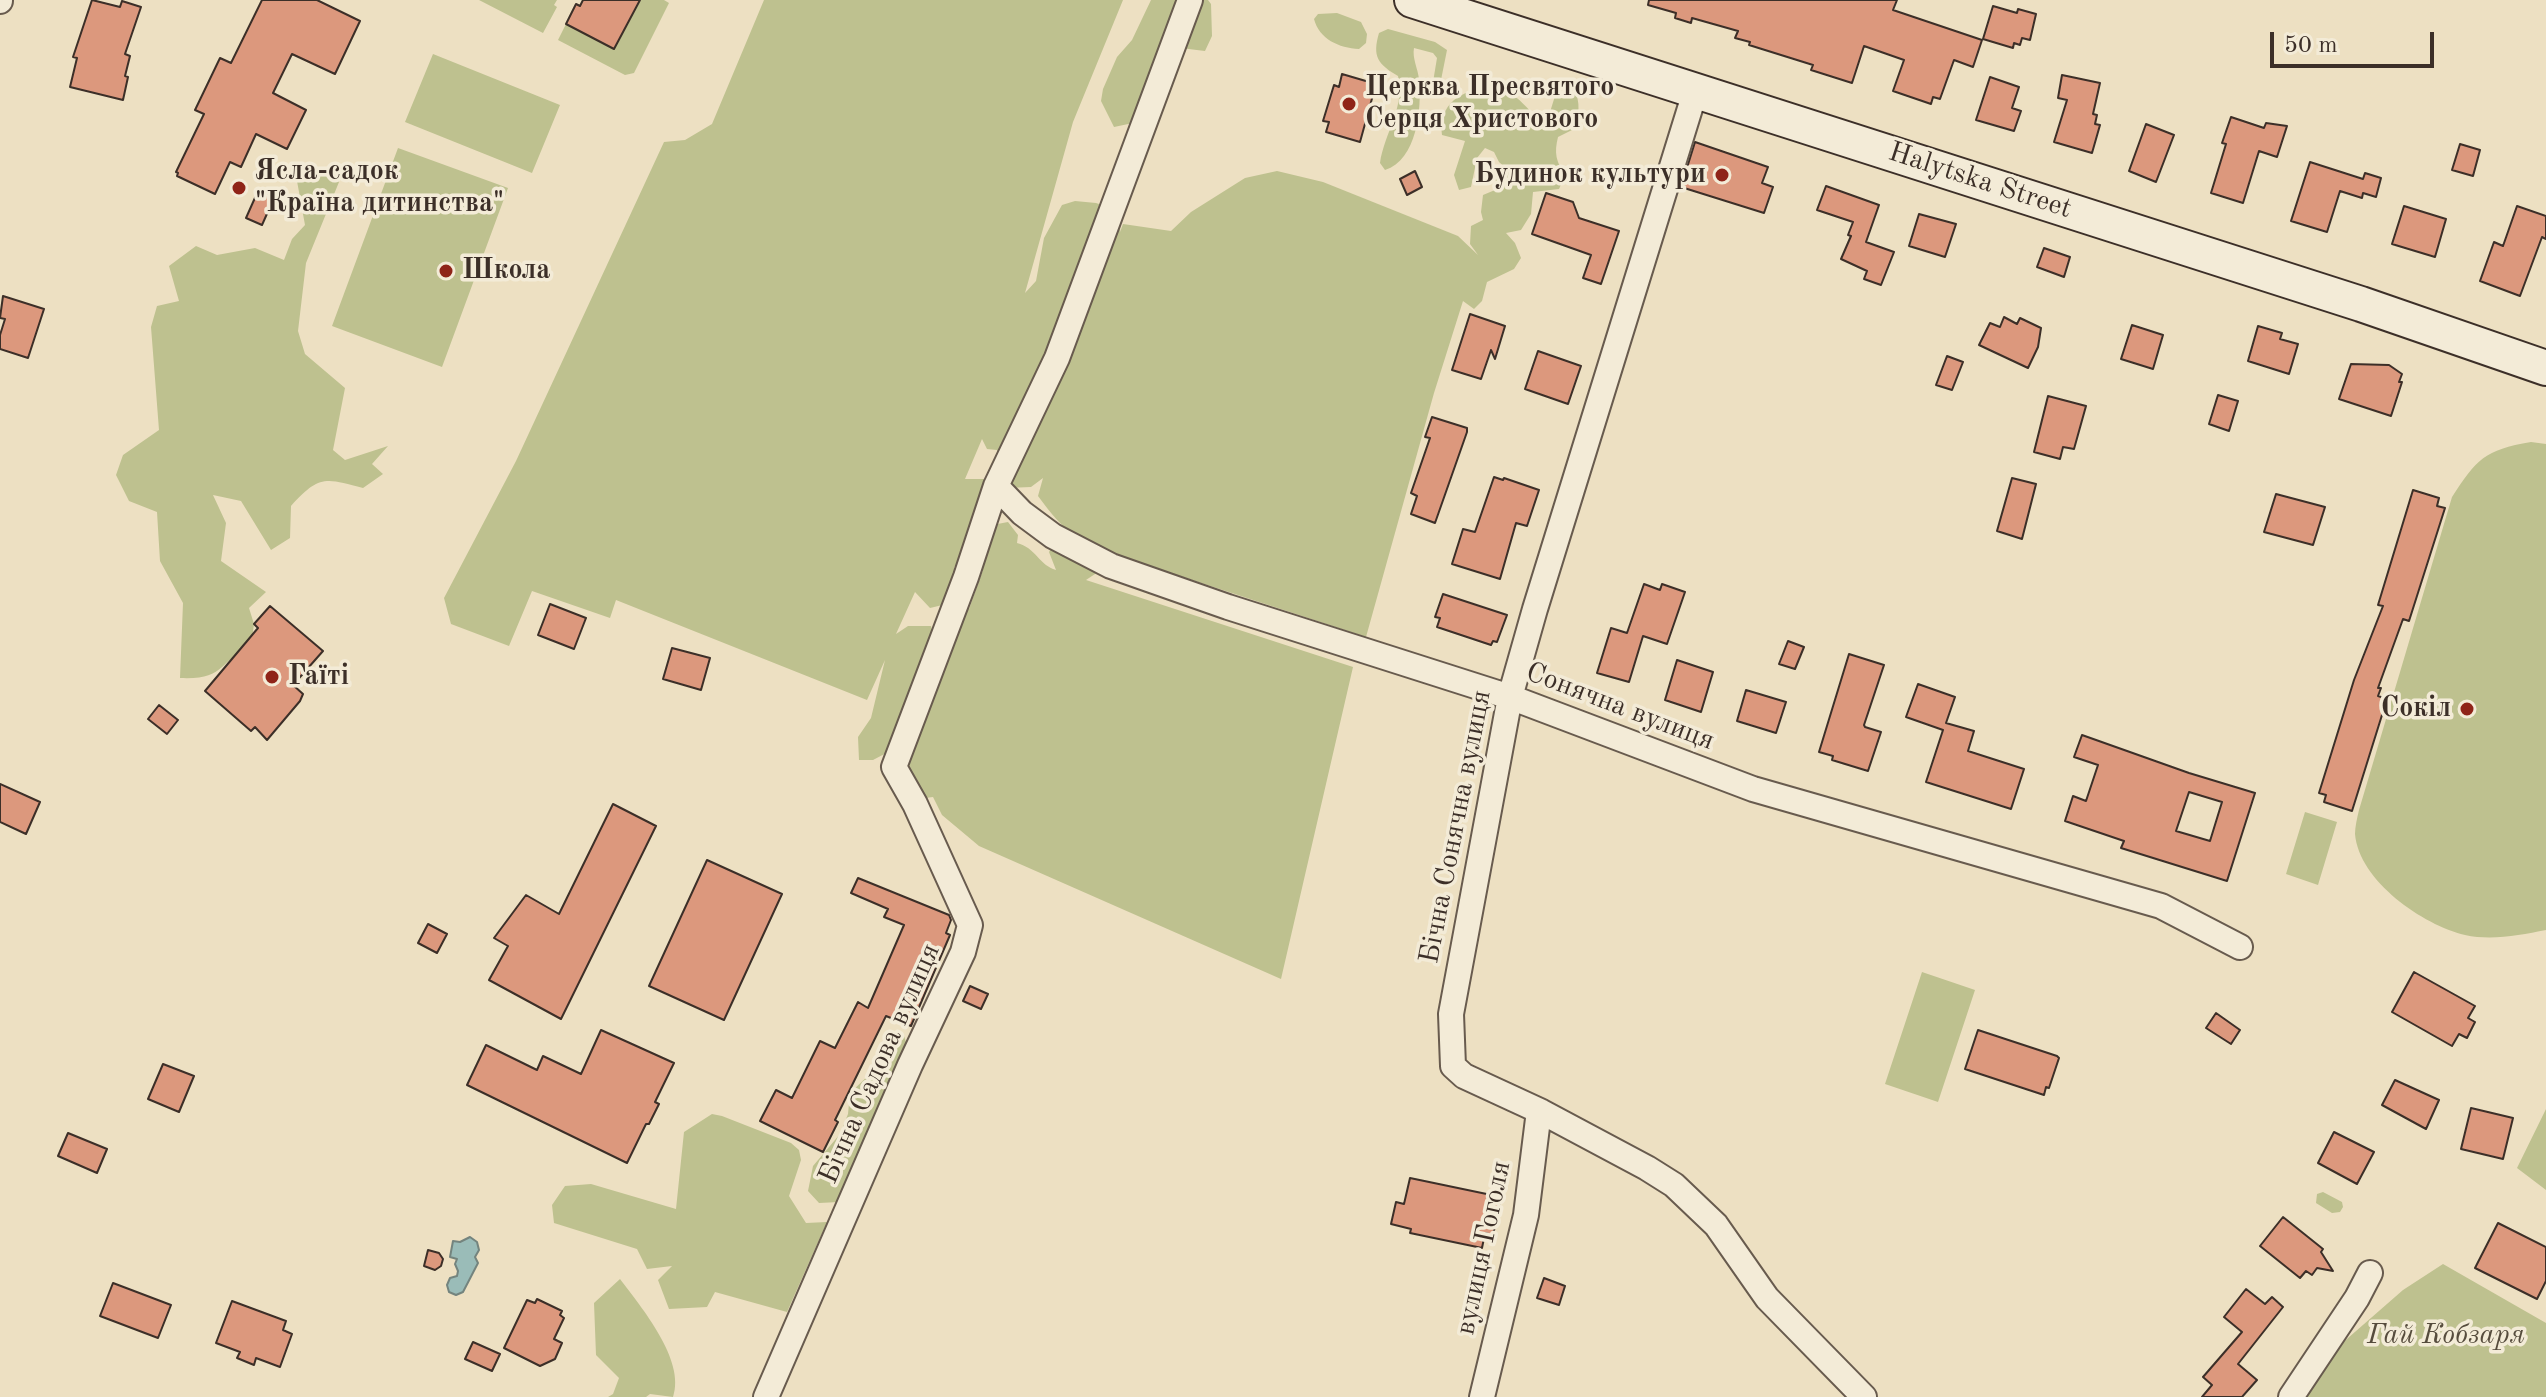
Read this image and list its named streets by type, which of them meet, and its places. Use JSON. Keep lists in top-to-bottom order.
{
  "streets": {
    "street": [
      "Halytska Street",
      "Сонячна вулиця",
      "Бічна Сонячна вулиця",
      "Бічна Садова вулиця",
      "вулиця Гоголя"
    ]
  },
  "crossings": [
    ["Halytska Street", "Бічна Сонячна вулиця"],
    ["Сонячна вулиця", "Бічна Сонячна вулиця"],
    ["Сонячна вулиця", "Бічна Садова вулиця"],
    ["Бічна Сонячна вулиця", "вулиця Гоголя"]
  ],
  "parks": ["Гай Кобзаря"],
  "places": [
    "Церква Пресвятого Серця Христового",
    "Будинок культури",
    "Ясла-садок \"Країна дитинства\"",
    "Школа",
    "Гаїті",
    "Сокіл"
  ],
  "scale_bar": "50 m"
}
